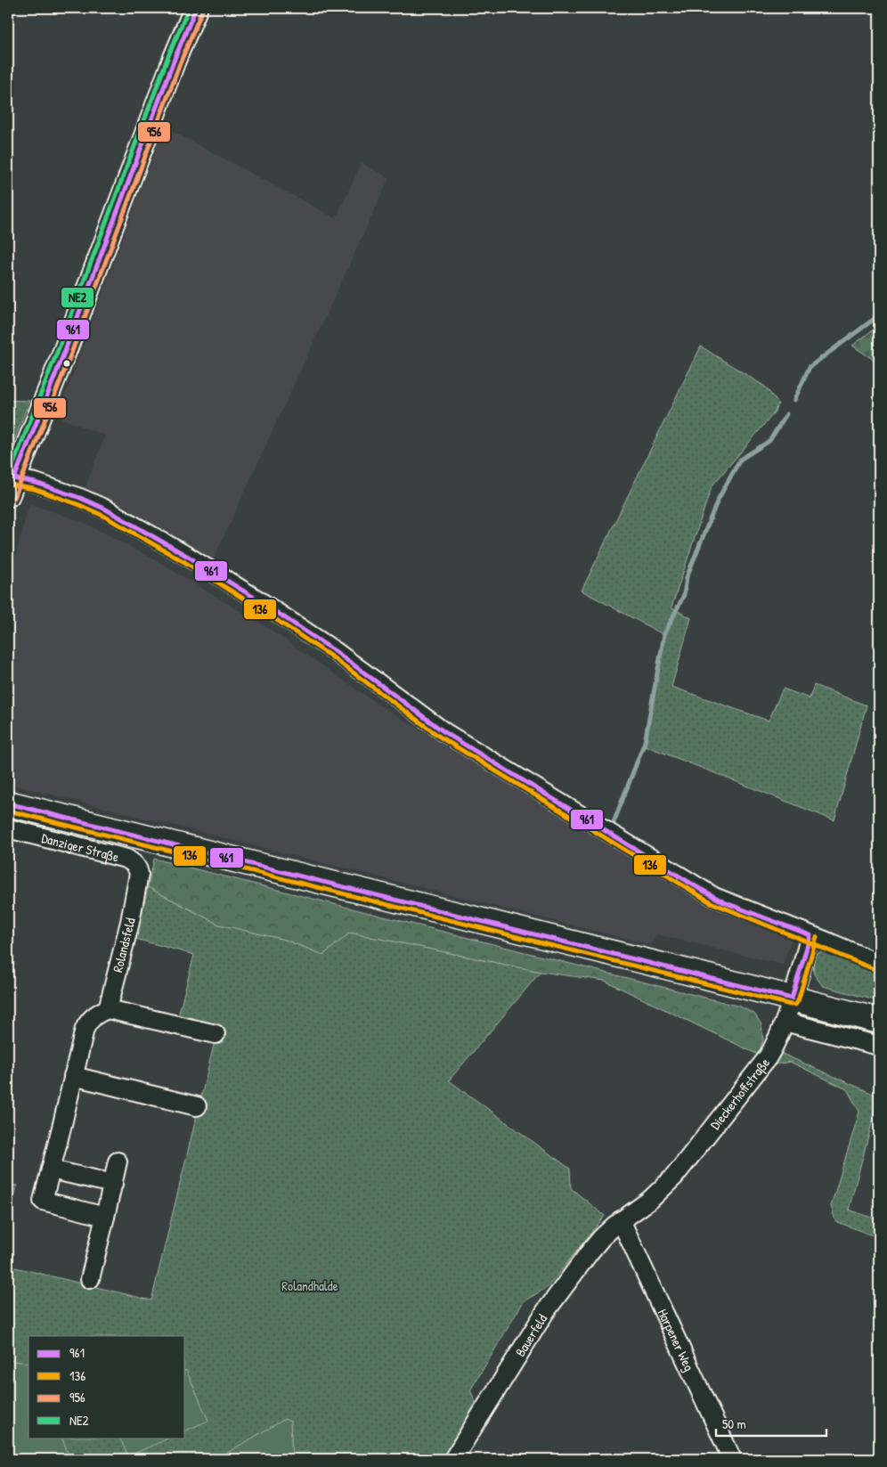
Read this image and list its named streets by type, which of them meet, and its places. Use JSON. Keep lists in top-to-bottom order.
{
  "streets": {
    "main road": ["Danziger Straße"],
    "street": [
      "Rolandsfeld",
      "Dieckerhoffstraße",
      "Bauerfeld",
      "Harpener Weg"
    ]
  },
  "crossings": [
    ["Danziger Straße", "Rolandsfeld"],
    ["Danziger Straße", "Dieckerhoffstraße"],
    ["Dieckerhoffstraße", "Bauerfeld"],
    ["Dieckerhoffstraße", "Harpener Weg"],
    ["Bauerfeld", "Harpener Weg"]
  ],
  "parks": ["Rolandhalde"],
  "lines": [
    "transit line 961",
    "transit line NE2",
    "transit line 956",
    "transit line 136"
  ],
  "legend": [
    "961",
    "136",
    "956",
    "NE2"
  ],
  "scale_bar": "50 m"
}
